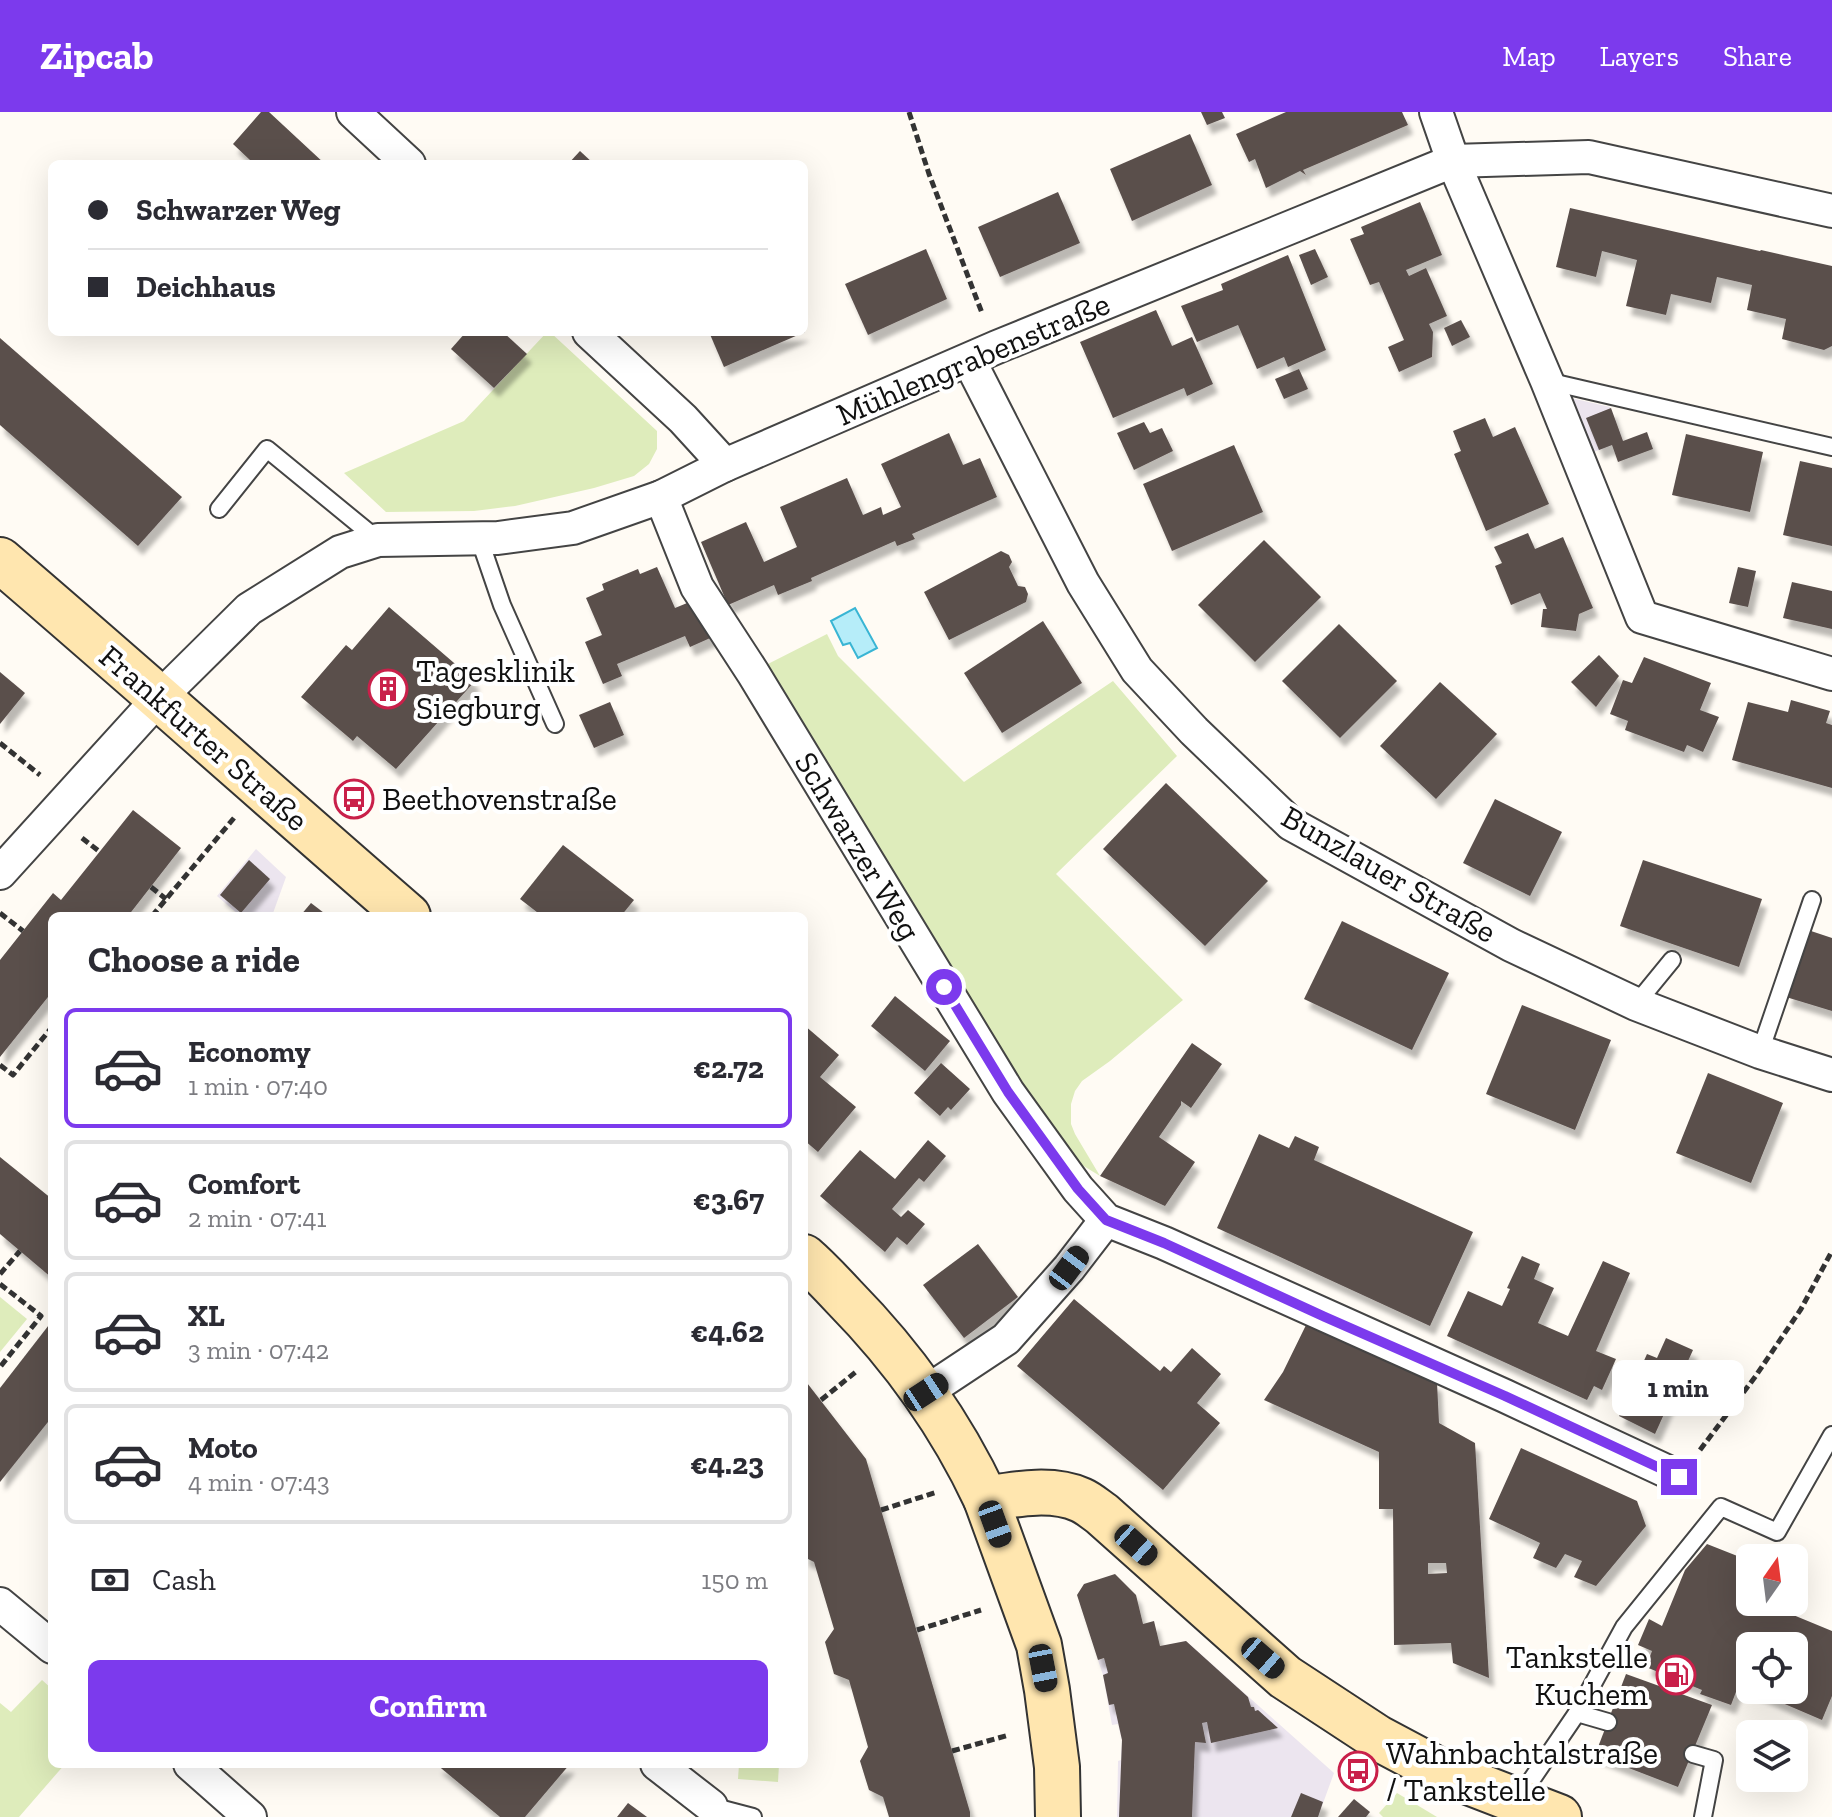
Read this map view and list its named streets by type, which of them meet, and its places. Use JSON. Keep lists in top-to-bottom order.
{
  "streets": {
    "main road": ["Frankfurter Straße"],
    "street": ["Mühlengrabenstraße", "Schwarzer Weg", "Bunzlauer Straße"]
  },
  "crossings": [
    ["Mühlengrabenstraße", "Frankfurter Straße"],
    ["Mühlengrabenstraße", "Schwarzer Weg"],
    ["Mühlengrabenstraße", "Bunzlauer Straße"]
  ],
  "places": {
    "building": ["Tagesklinik Siegburg"],
    "bus stop": ["Beethovenstraße", "Wahnbachtalstraße / Tankstelle"],
    "fuel station": ["Tankstelle Kuchem"]
  },
  "north": "top",
  "page": {
    "header": "Zipcab",
    "nav": ["Map", "Layers", "Share"],
    "banner": ["Schwarzer Weg", "Deichhaus"],
    "heading": "Choose a ride",
    "list": [
      {
        "name": "Economy",
        "note": "1 min · 07:40",
        "value": "€2.72"
      },
      {
        "name": "Comfort",
        "note": "2 min · 07:41",
        "value": "€3.67"
      },
      {
        "name": "XL",
        "note": "3 min · 07:42",
        "value": "€4.62"
      },
      {
        "name": "Moto",
        "note": "4 min · 07:43",
        "value": "€4.23"
      }
    ],
    "bubble": "1 min",
    "pay": ["Cash", "150 m"],
    "buttons": "Confirm"
  }
}
